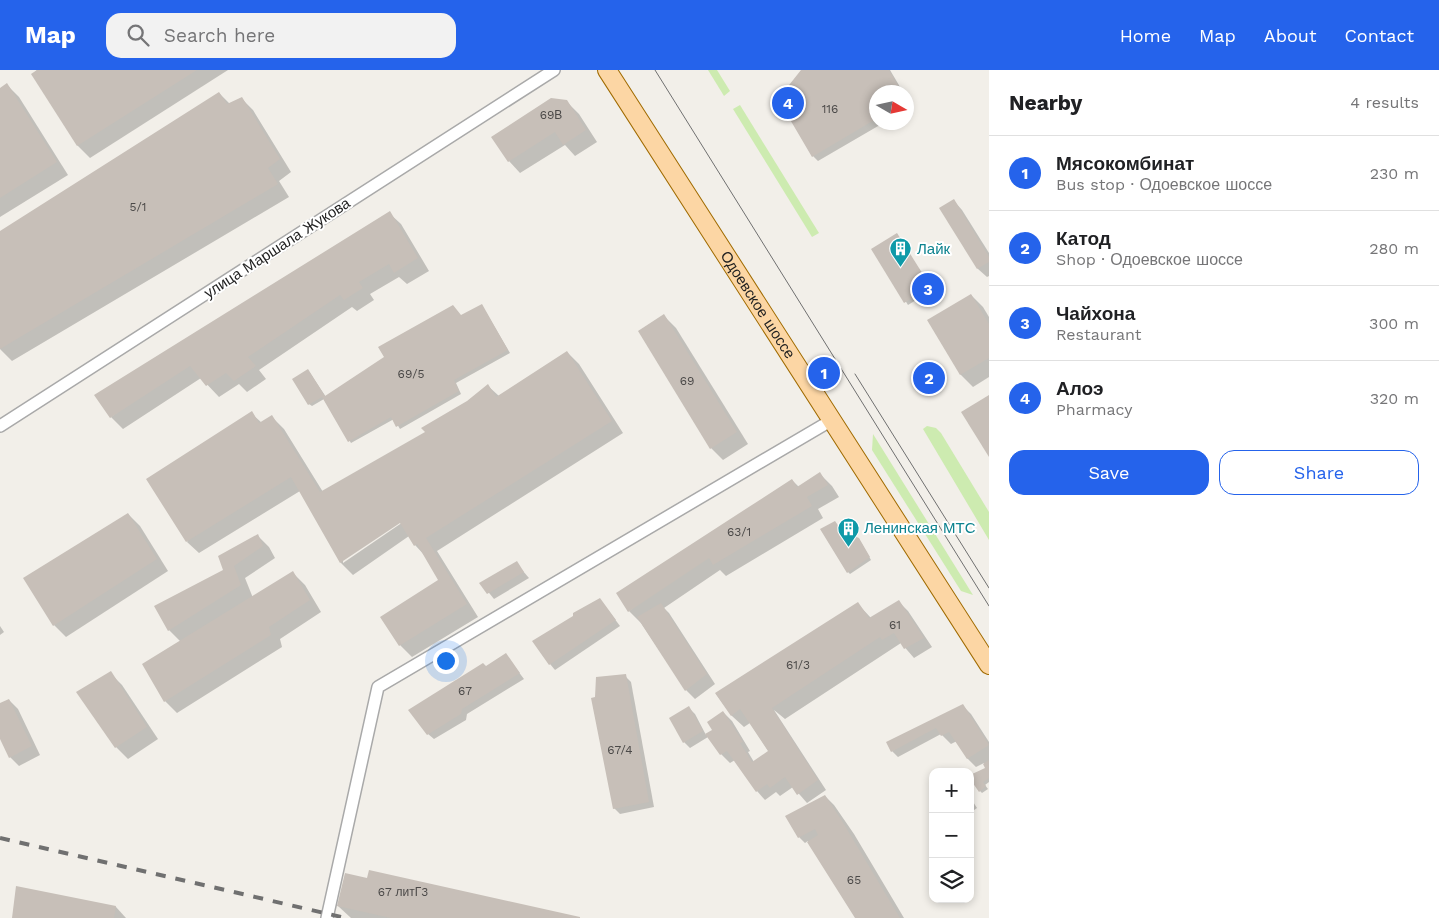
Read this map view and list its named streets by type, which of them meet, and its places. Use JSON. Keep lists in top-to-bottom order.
{
  "streets": {
    "main road": ["Одоевское шоссе"],
    "street": ["улица Маршала Жукова"]
  },
  "places": {
    "building": ["Лайк", "Ленинская МТС"]
  },
  "house_numbers": [
    "116",
    "69В",
    "5/1",
    "69/5",
    "69",
    "63/1",
    "61",
    "61/3",
    "67",
    "67/4",
    "65",
    "67 литГ3"
  ],
  "north": "right",
  "page": {
    "header": "Map",
    "search": "Search here",
    "nav": [
      "Home",
      "Map",
      "About",
      "Contact"
    ],
    "heading": ["Nearby", "4 results"],
    "pins": [
      "4",
      "3",
      "1",
      "2"
    ],
    "list": [
      {
        "mark": "1",
        "name": "Мясокомбинат",
        "note": "Bus stop · Одоевское шоссе",
        "value": "230 m"
      },
      {
        "mark": "2",
        "name": "Катод",
        "note": "Shop · Одоевское шоссе",
        "value": "280 m"
      },
      {
        "mark": "3",
        "name": "Чайхона",
        "note": "Restaurant",
        "value": "300 m"
      },
      {
        "mark": "4",
        "name": "Алоэ",
        "note": "Pharmacy",
        "value": "320 m"
      }
    ],
    "buttons": ["Save", "Share"],
    "map_buttons": ["+", "−"]
  }
}
